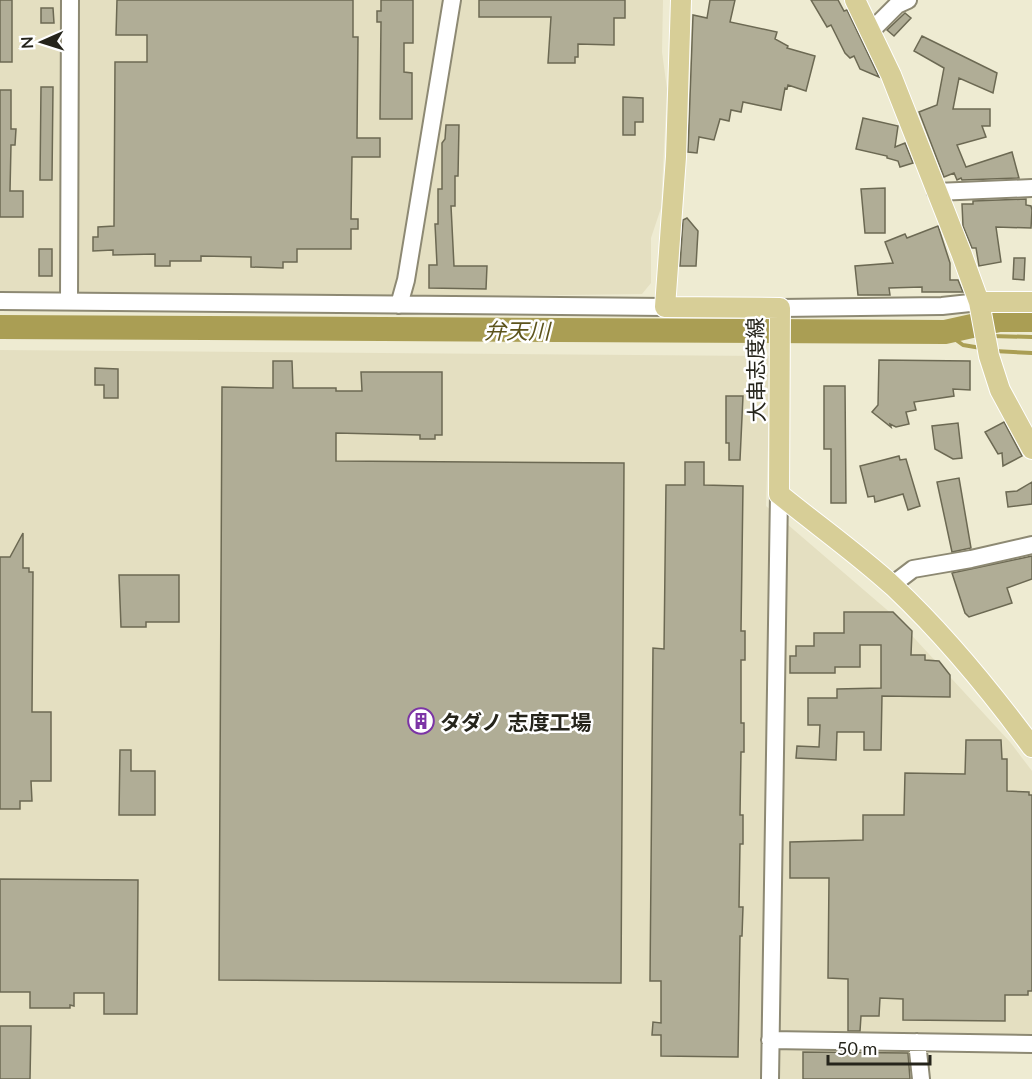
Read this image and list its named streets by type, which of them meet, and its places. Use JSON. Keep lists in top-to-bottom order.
{
  "streets": {
    "main road": ["大串志度線"]
  },
  "water": ["弁天川"],
  "places": {
    "building": ["タダノ 志度工場"]
  },
  "scale_bar": "50 m",
  "north": "left"
}
